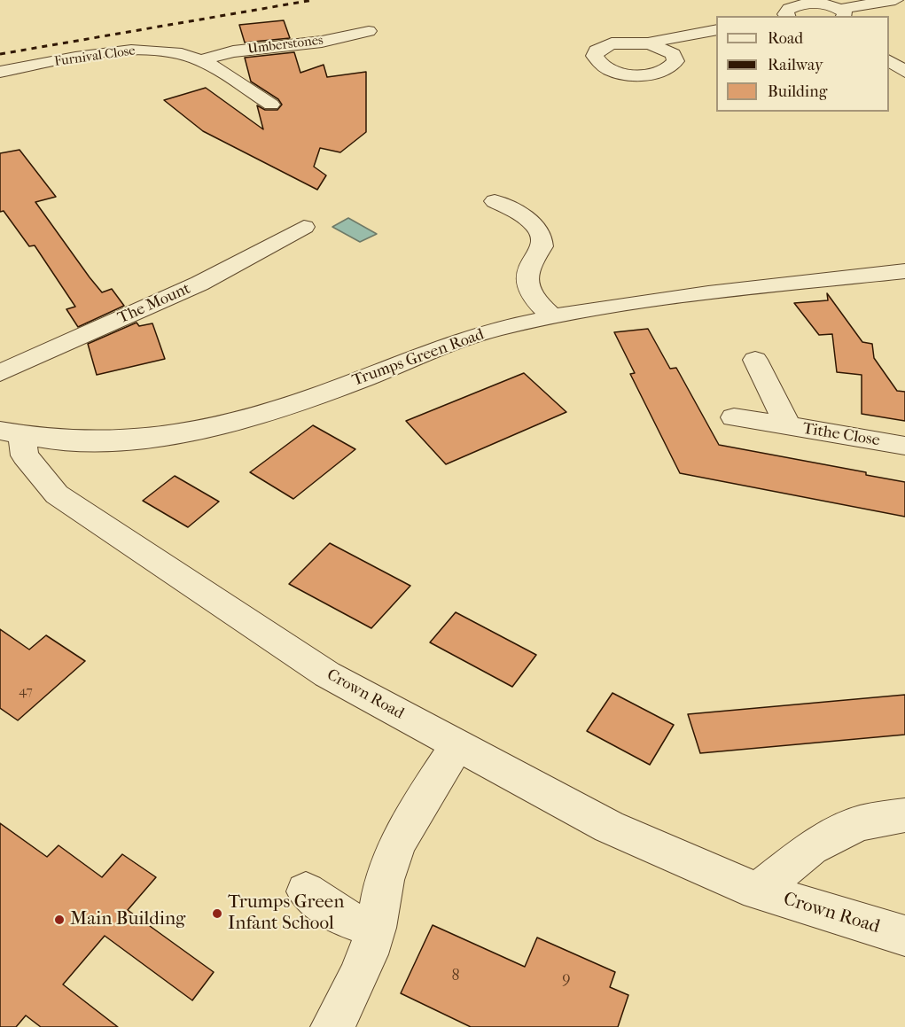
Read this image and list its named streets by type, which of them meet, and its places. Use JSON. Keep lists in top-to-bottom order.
{
  "streets": {
    "street": [
      "Umberstones",
      "Furnival Close",
      "The Mount",
      "Trumps Green Road",
      "Tithe Close",
      "Crown Road"
    ]
  },
  "crossings": [
    ["Umberstones", "Furnival Close"],
    ["Trumps Green Road", "Crown Road"]
  ],
  "places": ["Trumps Green Infant School", "Main Building"],
  "house_numbers": ["47", "8", "9"],
  "legend": ["Road", "Railway", "Building"]
}
